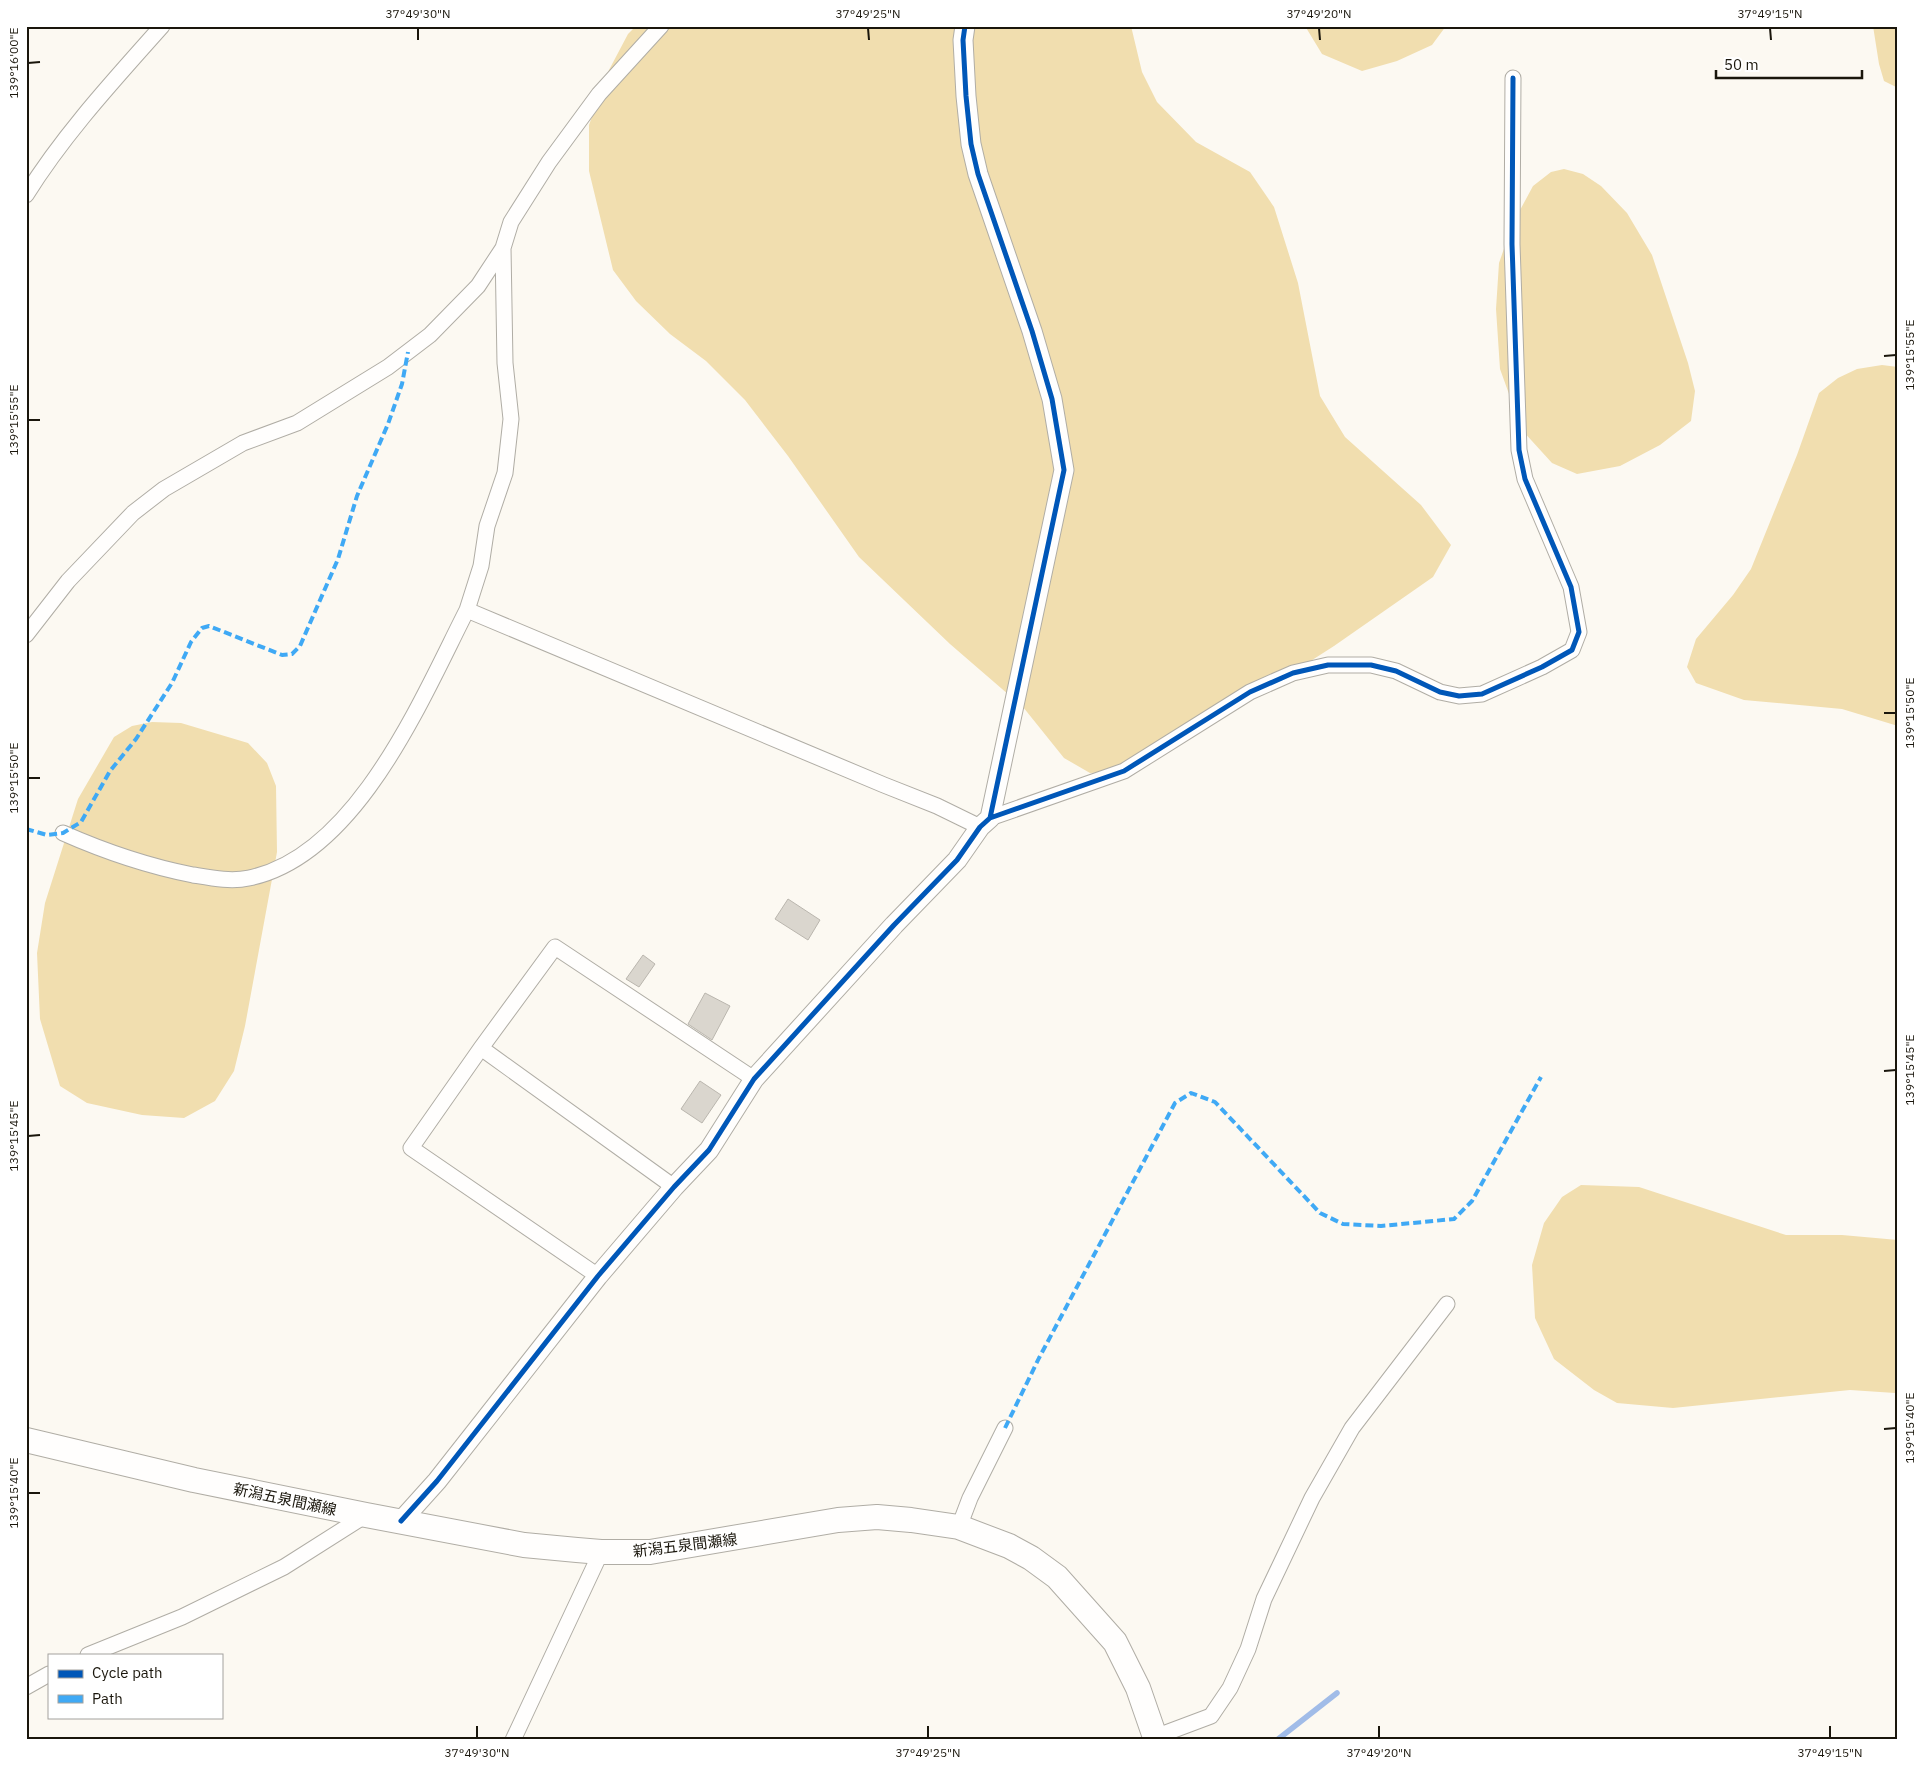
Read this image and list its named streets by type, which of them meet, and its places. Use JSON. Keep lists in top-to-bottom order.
{
  "streets": {
    "main road": ["新潟五泉間瀬線"]
  },
  "legend": ["Cycle path", "Path"],
  "scale_bar": "50 m",
  "coordinates": [
    "37°49'30\"N",
    "37°49'25\"N",
    "37°49'20\"N",
    "37°49'15\"N",
    "139°16'00\"E",
    "139°15'55\"E",
    "139°15'50\"E",
    "139°15'45\"E",
    "139°15'40\"E"
  ]
}
